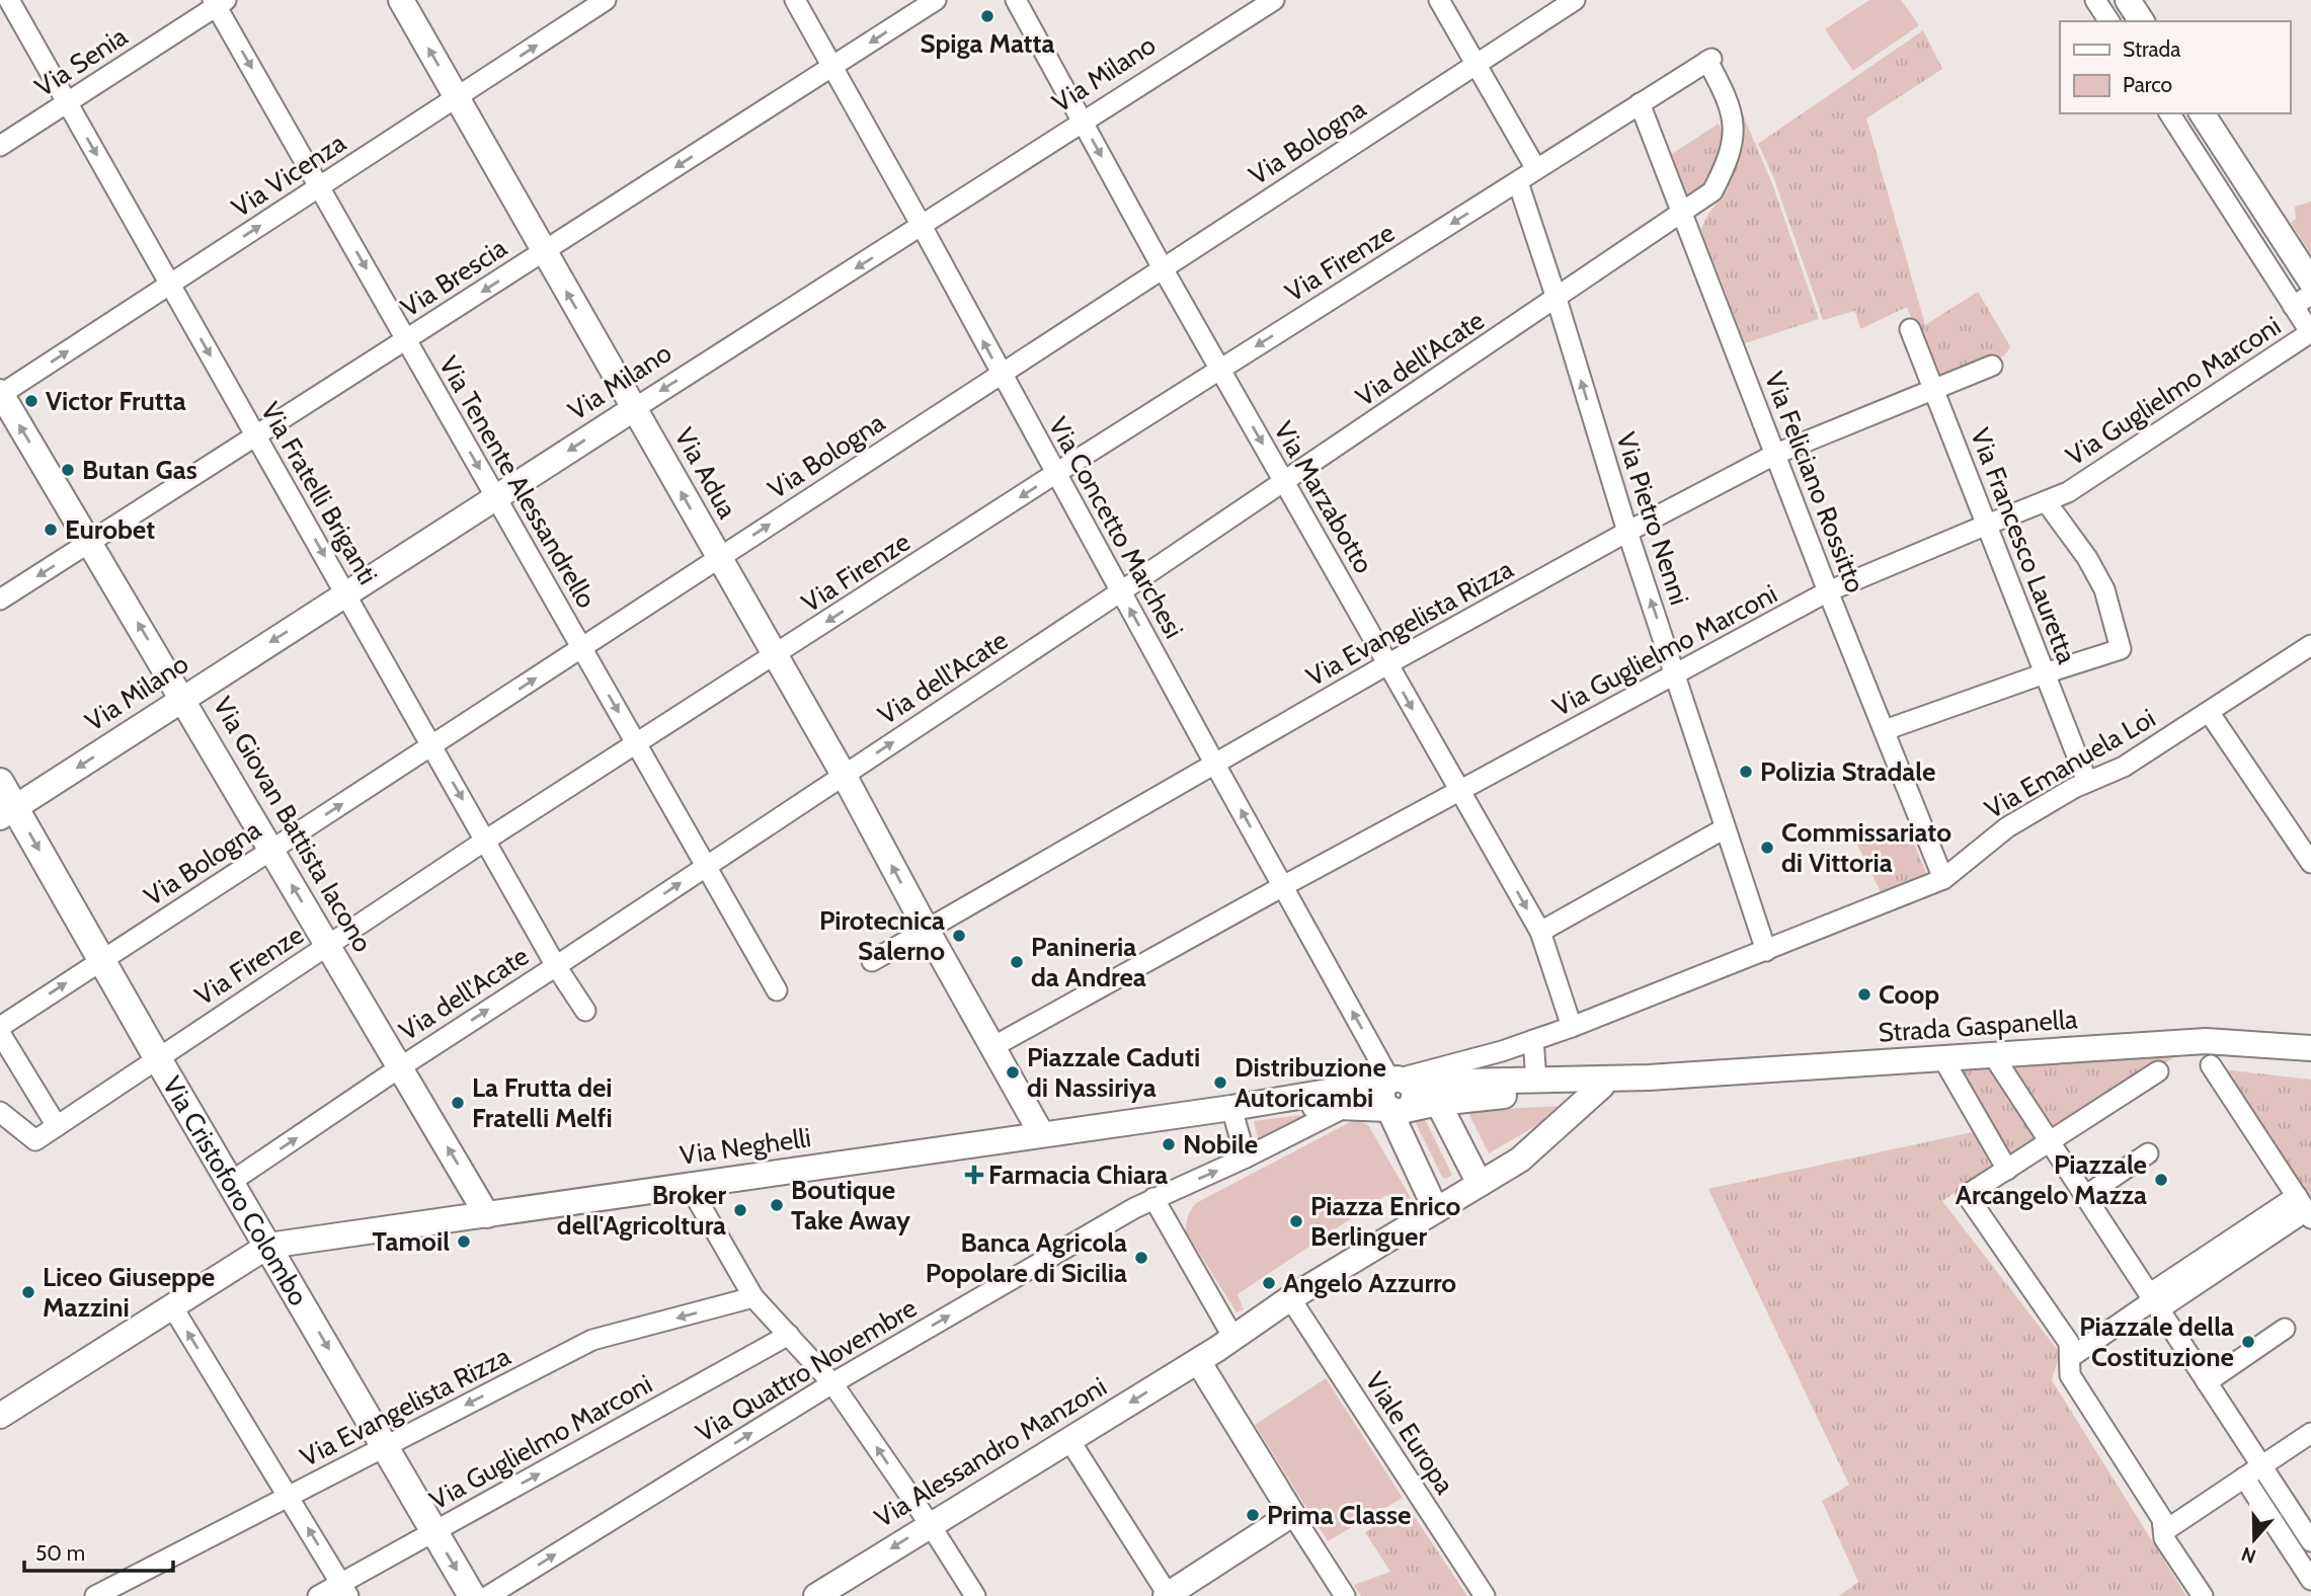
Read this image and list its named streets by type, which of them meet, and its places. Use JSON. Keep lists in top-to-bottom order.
{
  "streets": {
    "main road": ["Via Cristoforo Colombo"],
    "street": [
      "Via Senia",
      "Via Milano",
      "Via Bologna",
      "Via Vicenza",
      "Via Firenze",
      "Via Brescia",
      "Via dell'Acate",
      "Via Guglielmo Marconi",
      "Via Adua",
      "Via Tenente Alessandrello",
      "Via Feliciano Rossitto",
      "Via Fratelli Briganti",
      "Via Marzabotto",
      "Via Pietro Nenni",
      "Via Concetto Marchesi",
      "Via Francesco Lauretta",
      "Via Evangelista Rizza",
      "Via Emanuela Loi",
      "Via Giovan Battista Iacono",
      "Strada Gaspanella",
      "Via Neghelli",
      "Via Quattro Novembre",
      "Viale Europa",
      "Via Alessandro Manzoni"
    ]
  },
  "crossings": [
    ["Via Senia", "Via Tenente Alessandrello"],
    ["Via Senia", "Via Fratelli Briganti"],
    ["Via Milano", "Via Adua"],
    ["Via Milano", "Via Tenente Alessandrello"],
    ["Via Milano", "Via Fratelli Briganti"],
    ["Via Milano", "Via Marzabotto"],
    ["Via Milano", "Via Concetto Marchesi"],
    ["Via Milano", "Via Giovan Battista Iacono"],
    ["Via Milano", "Via Cristoforo Colombo"],
    ["Via Bologna", "Via Adua"],
    ["Via Bologna", "Via Tenente Alessandrello"],
    ["Via Bologna", "Via Fratelli Briganti"],
    ["Via Bologna", "Via Marzabotto"],
    ["Via Bologna", "Via Concetto Marchesi"],
    ["Via Bologna", "Via Giovan Battista Iacono"],
    ["Via Bologna", "Via Cristoforo Colombo"],
    ["Via Vicenza", "Via Adua"],
    ["Via Vicenza", "Via Tenente Alessandrello"],
    ["Via Vicenza", "Via Fratelli Briganti"],
    ["Via Vicenza", "Via Giovan Battista Iacono"],
    ["Via Firenze", "Via dell'Acate"],
    ["Via Firenze", "Via Adua"],
    ["Via Firenze", "Via Tenente Alessandrello"],
    ["Via Firenze", "Via Feliciano Rossitto"],
    ["Via Firenze", "Via Fratelli Briganti"],
    ["Via Firenze", "Via Marzabotto"],
    ["Via Firenze", "Via Pietro Nenni"],
    ["Via Firenze", "Via Concetto Marchesi"],
    ["Via Firenze", "Via Giovan Battista Iacono"],
    ["Via Firenze", "Via Cristoforo Colombo"],
    ["Via Brescia", "Via Adua"],
    ["Via Brescia", "Via Tenente Alessandrello"],
    ["Via Brescia", "Via Fratelli Briganti"],
    ["Via Brescia", "Via Concetto Marchesi"],
    ["Via Brescia", "Via Giovan Battista Iacono"],
    ["Via dell'Acate", "Via Adua"],
    ["Via dell'Acate", "Via Tenente Alessandrello"],
    ["Via dell'Acate", "Via Feliciano Rossitto"],
    ["Via dell'Acate", "Via Fratelli Briganti"],
    ["Via dell'Acate", "Via Marzabotto"],
    ["Via dell'Acate", "Via Pietro Nenni"],
    ["Via dell'Acate", "Via Concetto Marchesi"],
    ["Via dell'Acate", "Via Giovan Battista Iacono"],
    ["Via dell'Acate", "Via Cristoforo Colombo"],
    ["Via Guglielmo Marconi", "Via Adua"],
    ["Via Guglielmo Marconi", "Via Feliciano Rossitto"],
    ["Via Guglielmo Marconi", "Via Marzabotto"],
    ["Via Guglielmo Marconi", "Via Pietro Nenni"],
    ["Via Guglielmo Marconi", "Via Concetto Marchesi"],
    ["Via Guglielmo Marconi", "Via Francesco Lauretta"],
    ["Via Guglielmo Marconi", "Via Cristoforo Colombo"],
    ["Via Adua", "Via Evangelista Rizza"],
    ["Via Adua", "Via Neghelli"],
    ["Via Feliciano Rossitto", "Via Evangelista Rizza"],
    ["Via Feliciano Rossitto", "Via Emanuela Loi"],
    ["Via Marzabotto", "Via Evangelista Rizza"],
    ["Via Marzabotto", "Via Emanuela Loi"],
    ["Via Pietro Nenni", "Via Evangelista Rizza"],
    ["Via Pietro Nenni", "Via Emanuela Loi"],
    ["Via Concetto Marchesi", "Via Evangelista Rizza"],
    ["Via Concetto Marchesi", "Via Emanuela Loi"],
    ["Via Concetto Marchesi", "Strada Gaspanella"],
    ["Via Francesco Lauretta", "Via Evangelista Rizza"],
    ["Via Francesco Lauretta", "Via Emanuela Loi"],
    ["Via Evangelista Rizza", "Via Cristoforo Colombo"],
    ["Via Emanuela Loi", "Strada Gaspanella"],
    ["Via Giovan Battista Iacono", "Via Neghelli"],
    ["Strada Gaspanella", "Via Alessandro Manzoni"],
    ["Via Neghelli", "Via Cristoforo Colombo"],
    ["Viale Europa", "Via Alessandro Manzoni"]
  ],
  "one_way": [
    "Via Milano",
    "Via Bologna",
    "Via Vicenza",
    "Via Brescia",
    "Via dell'Acate",
    "Via Adua",
    "Via Tenente Alessandrello",
    "Via Fratelli Briganti",
    "Via Marzabotto",
    "Via Pietro Nenni",
    "Via Concetto Marchesi",
    "Via Giovan Battista Iacono",
    "Via Cristoforo Colombo",
    "Via Quattro Novembre"
  ],
  "places": {
    "other": [
      "Spiga Matta",
      "Victor Frutta",
      "Butan Gas",
      "Eurobet",
      "Polizia Stradale",
      "Commissariato di Vittoria",
      "Pirotecnica Salerno",
      "Panineria da Andrea",
      "Coop",
      "Piazzale Caduti di Nassiriya",
      "Distribuzione Autoricambi",
      "La Frutta dei Fratelli Melfi",
      "Nobile",
      "Piazzale Arcangelo Mazza",
      "Boutique Take Away",
      "Broker dell'Agricoltura",
      "Piazza Enrico Berlinguer",
      "Tamoil",
      "Banca Agricola Popolare di Sicilia",
      "Angelo Azzurro",
      "Liceo Giuseppe Mazzini",
      "Piazzale della Costituzione",
      "Prima Classe"
    ],
    "health": ["Farmacia Chiara"]
  },
  "legend": ["Strada", "Parco"],
  "scale_bar": "50 m",
  "north": "bottom"
}
